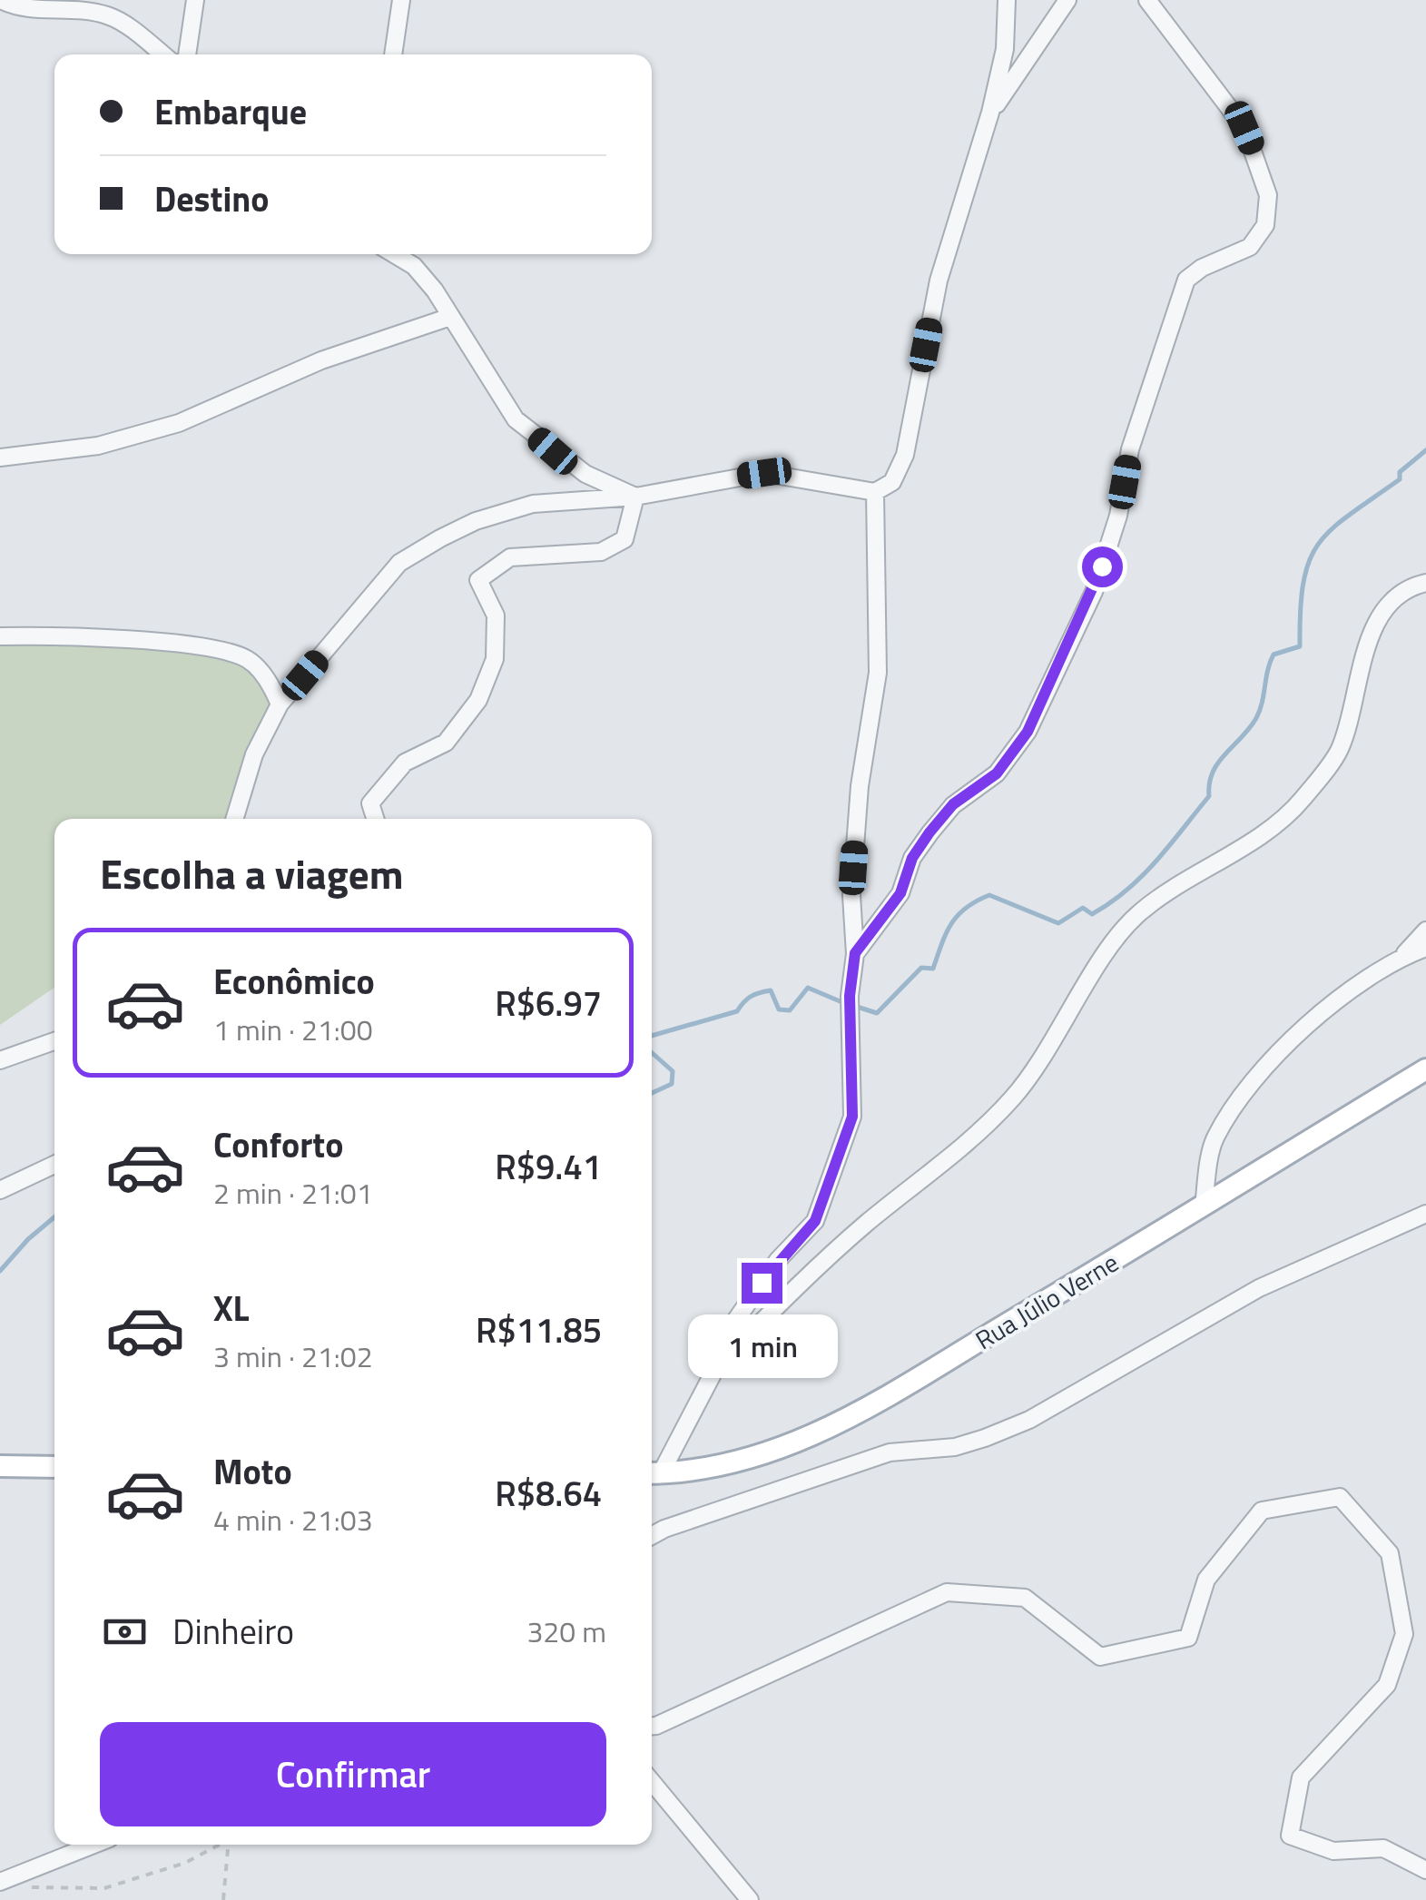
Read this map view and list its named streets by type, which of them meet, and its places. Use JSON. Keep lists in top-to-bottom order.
{
  "streets": {
    "main road": ["Rua Júlio Verne"]
  },
  "page": {
    "banner": ["Embarque", "Destino"],
    "heading": "Escolha a viagem",
    "list": [
      {
        "name": "Econômico",
        "note": "1 min · 21:00",
        "value": "R$6.97"
      },
      {
        "name": "Conforto",
        "note": "2 min · 21:01",
        "value": "R$9.41"
      },
      {
        "name": "XL",
        "note": "3 min · 21:02",
        "value": "R$11.85"
      },
      {
        "name": "Moto",
        "note": "4 min · 21:03",
        "value": "R$8.64"
      }
    ],
    "bubble": "1 min",
    "pay": ["Dinheiro", "320 m"],
    "buttons": "Confirmar"
  }
}
